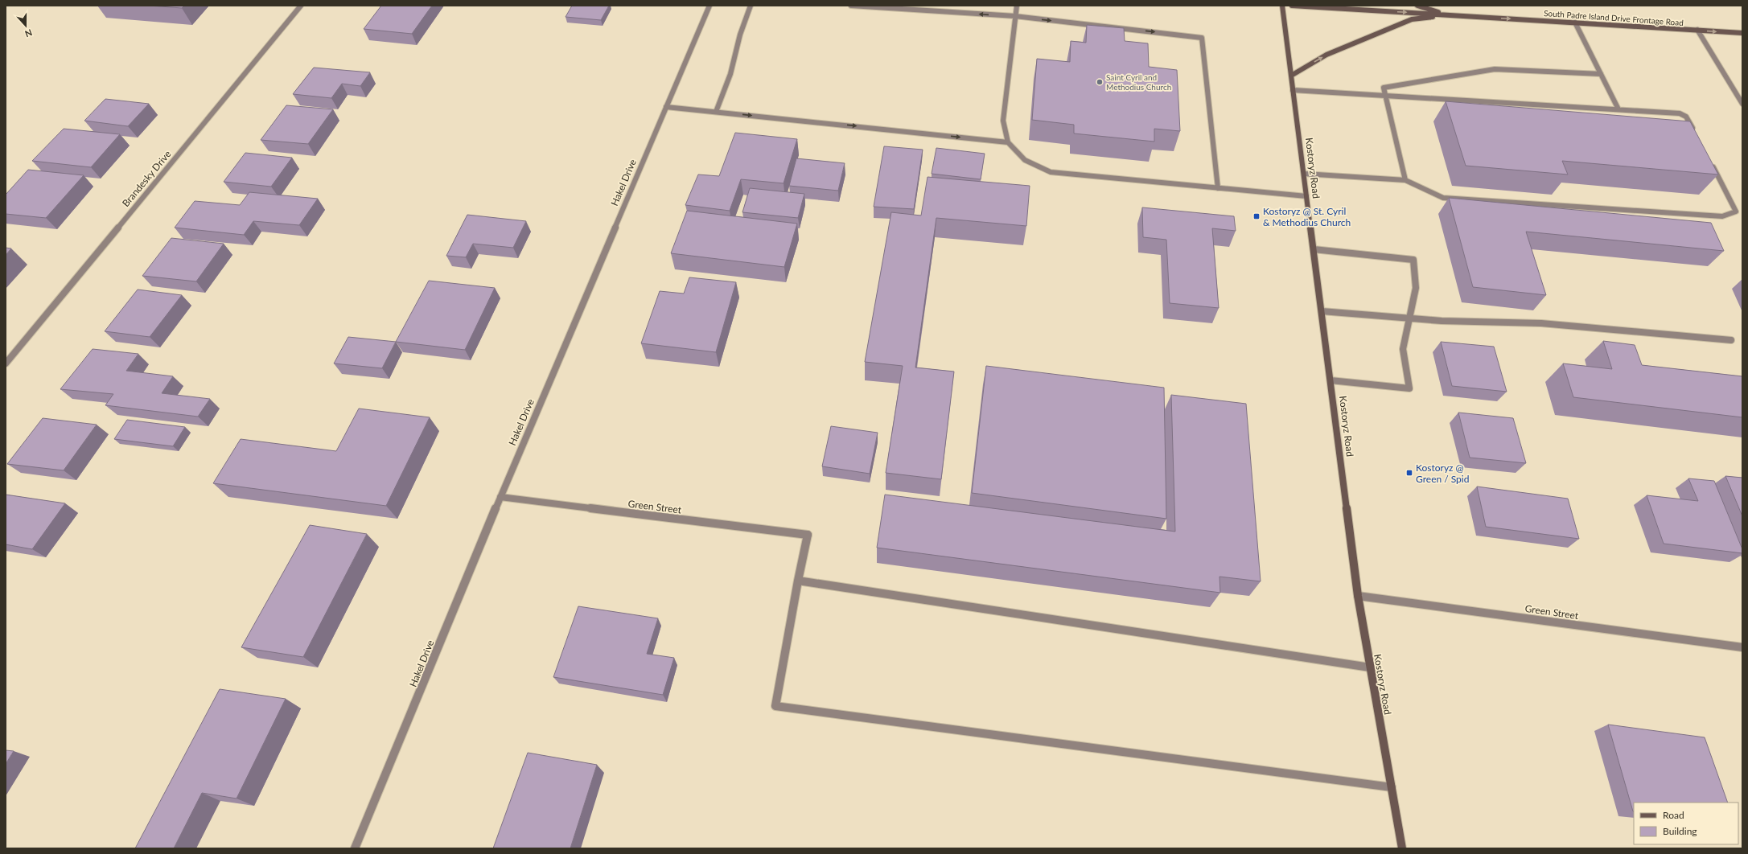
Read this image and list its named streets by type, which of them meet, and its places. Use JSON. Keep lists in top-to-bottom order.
{
  "streets": {
    "main road": ["South Padre Island Drive Frontage Road", "Kostoryz Road"],
    "street": ["Brandesky Drive", "Hakel Drive", "Green Street"]
  },
  "crossings": [
    ["Kostoryz Road", "Green Street"],
    ["Hakel Drive", "Green Street"]
  ],
  "places": {
    "other": ["Saint Cyril and Methodius Church"],
    "transit": ["Kostoryz @ St. Cyril & Methodius Church", "Kostoryz @ Green / Spid"]
  },
  "legend": ["Road", "Building"],
  "north": "bottom"
}
